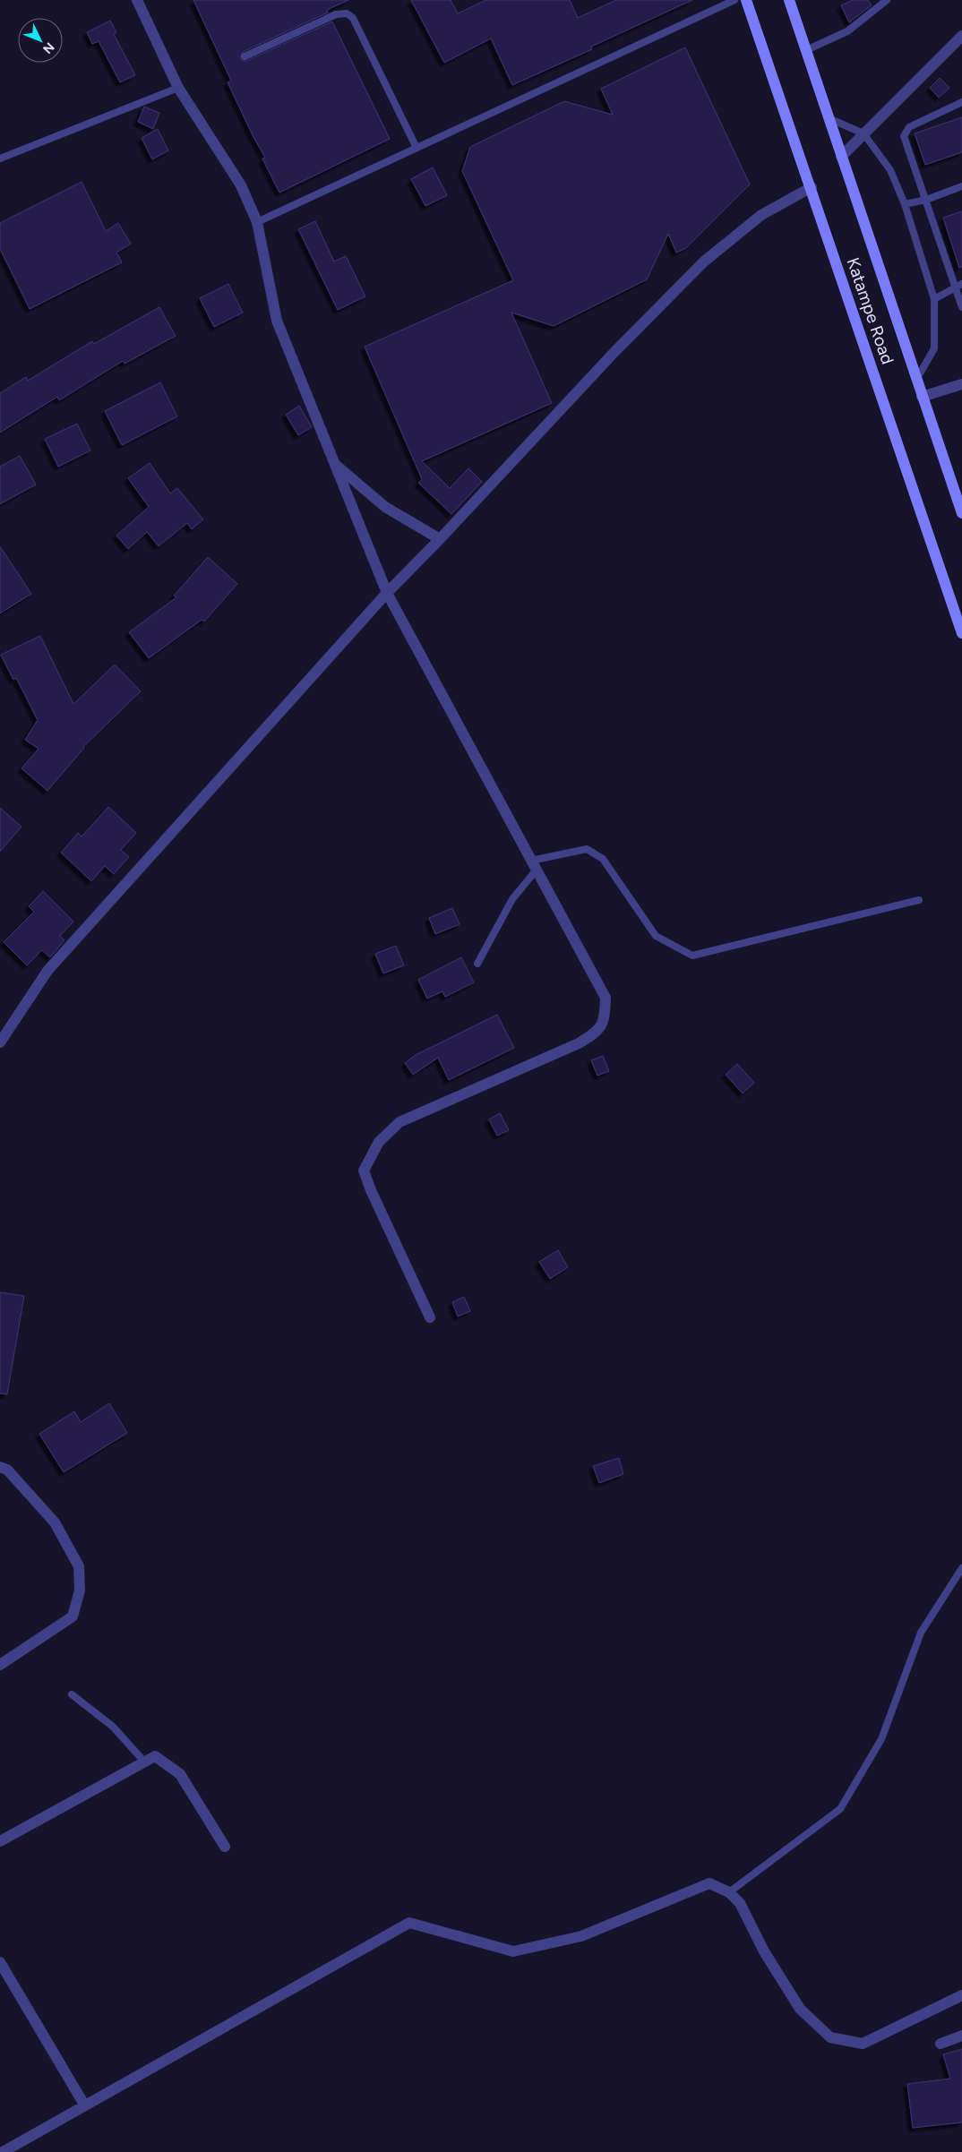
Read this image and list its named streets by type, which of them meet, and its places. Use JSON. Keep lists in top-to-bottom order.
{
  "streets": {
    "main road": ["Katampe Road"]
  },
  "north": "bottom right"
}
